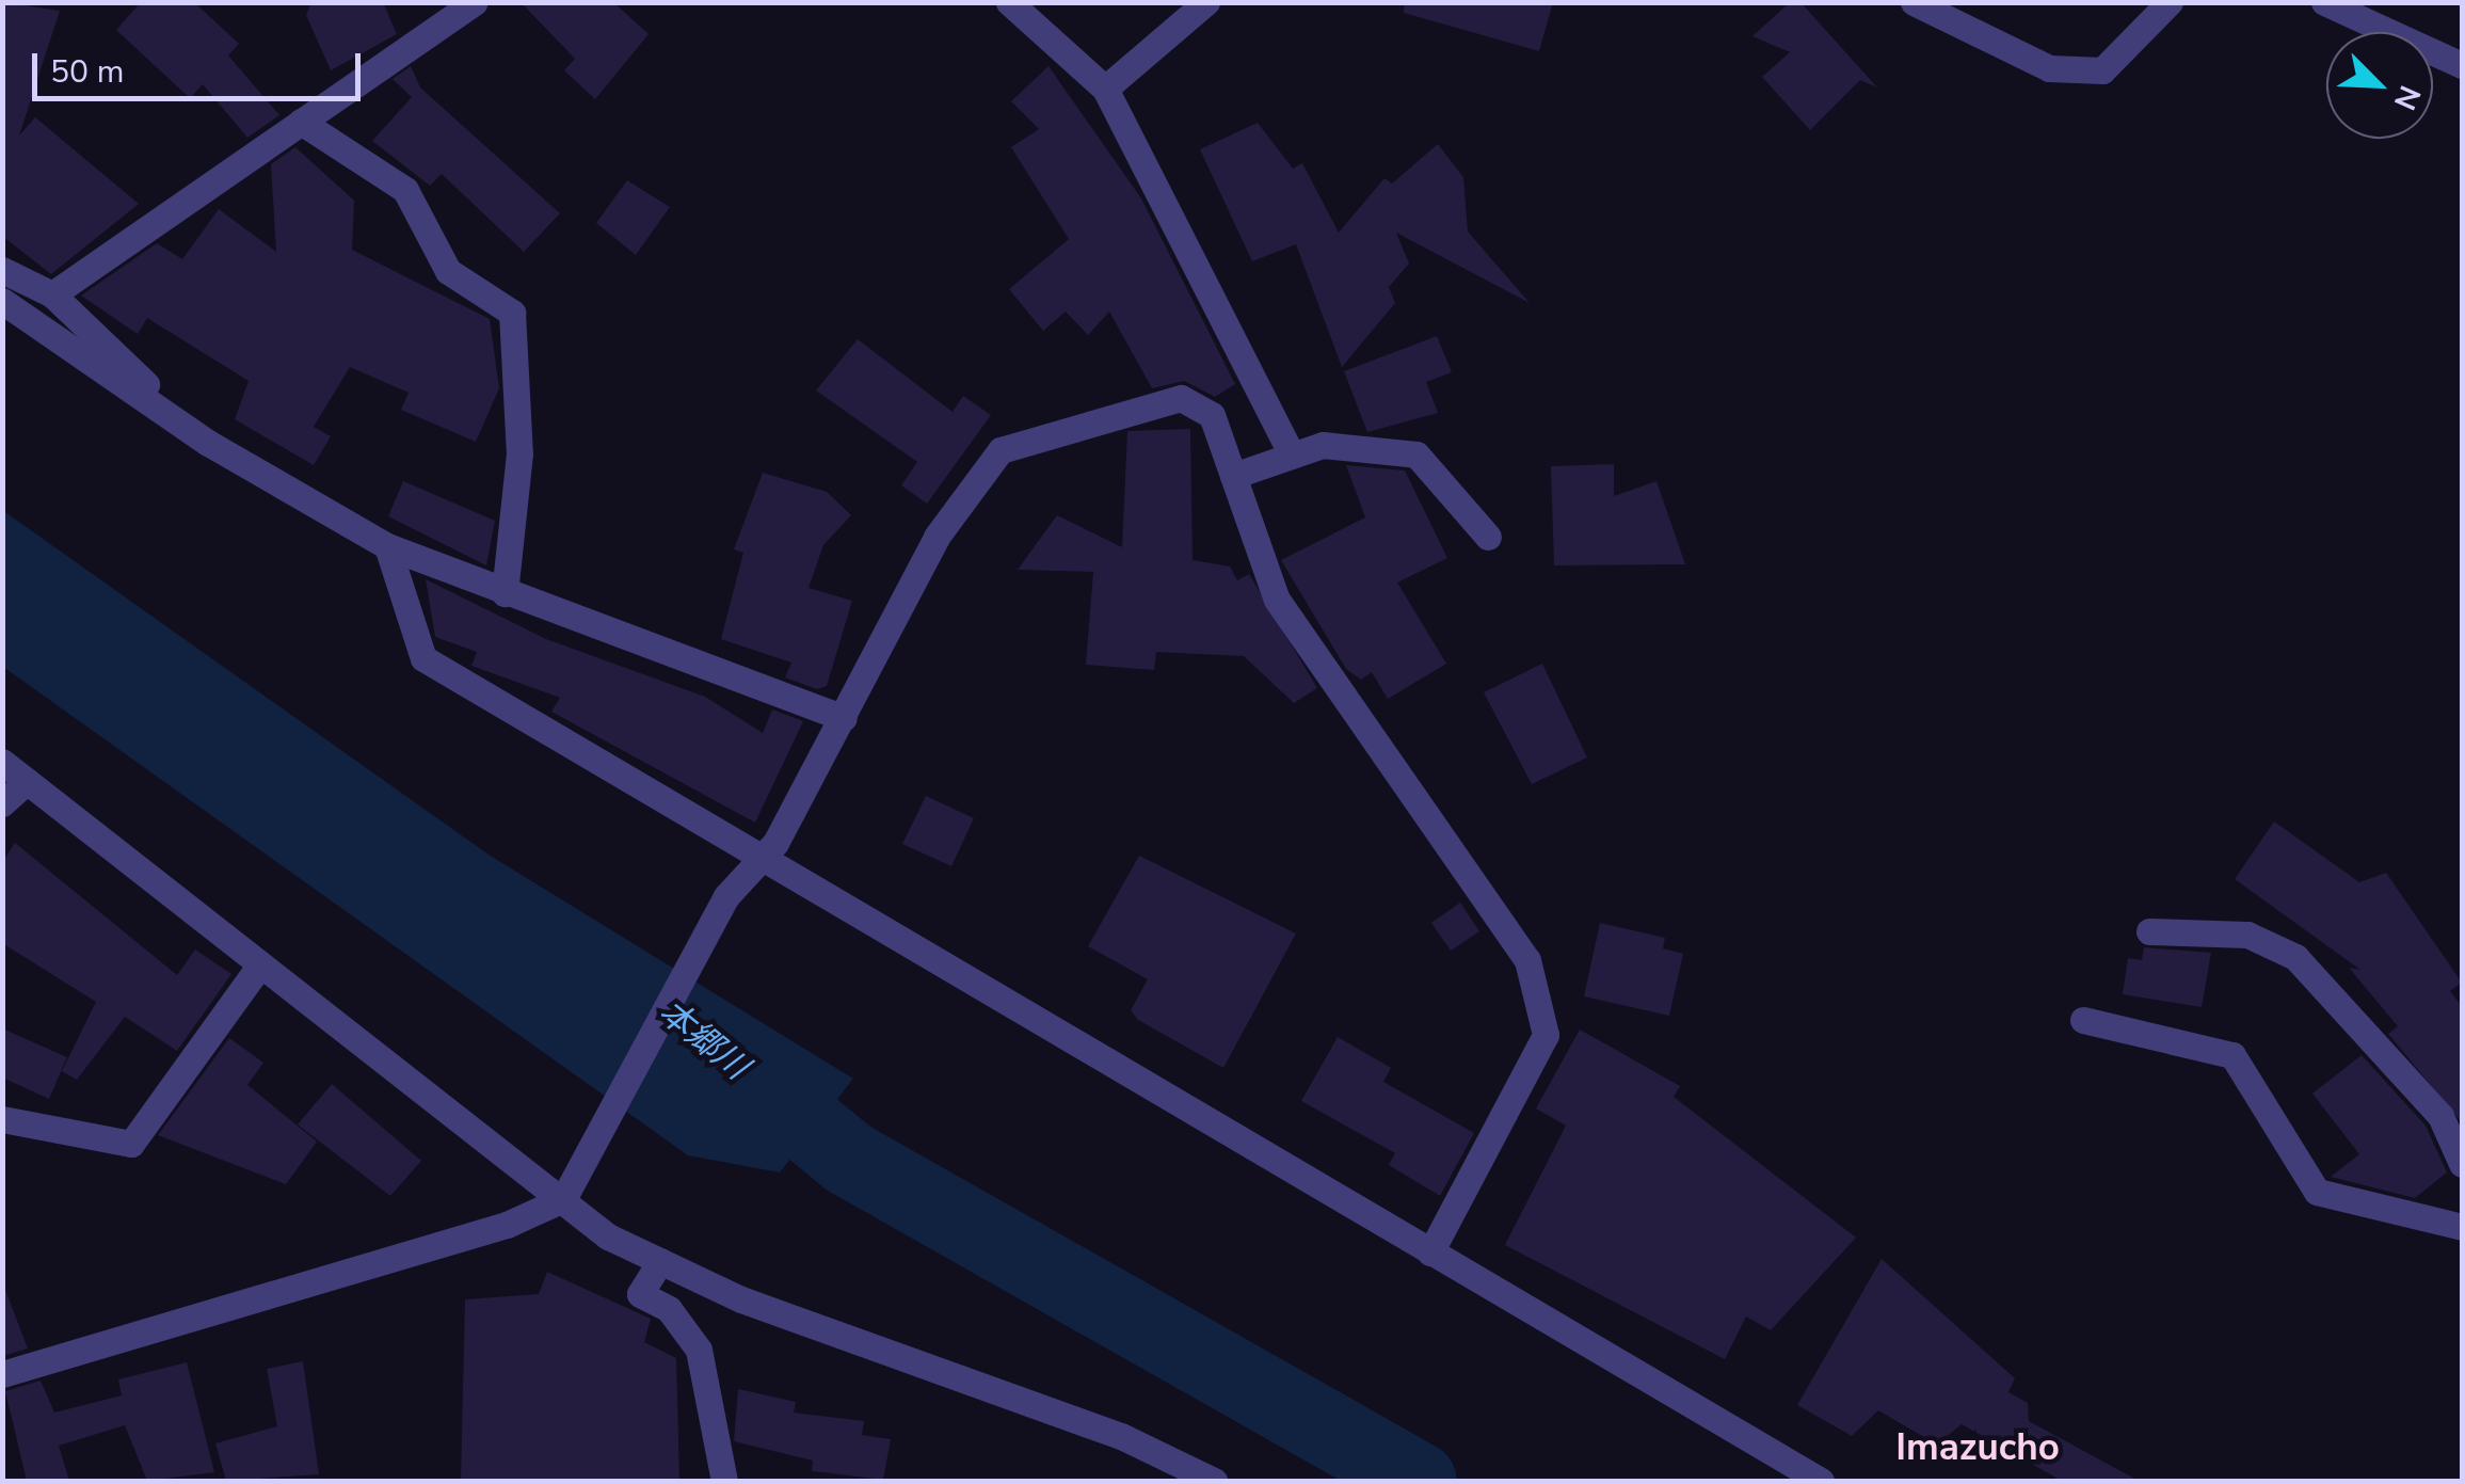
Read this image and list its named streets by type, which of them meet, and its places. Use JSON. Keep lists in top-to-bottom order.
{
  "districts": ["Imazucho"],
  "water": ["本郷川"],
  "scale_bar": "50 m",
  "north": "bottom right"
}
